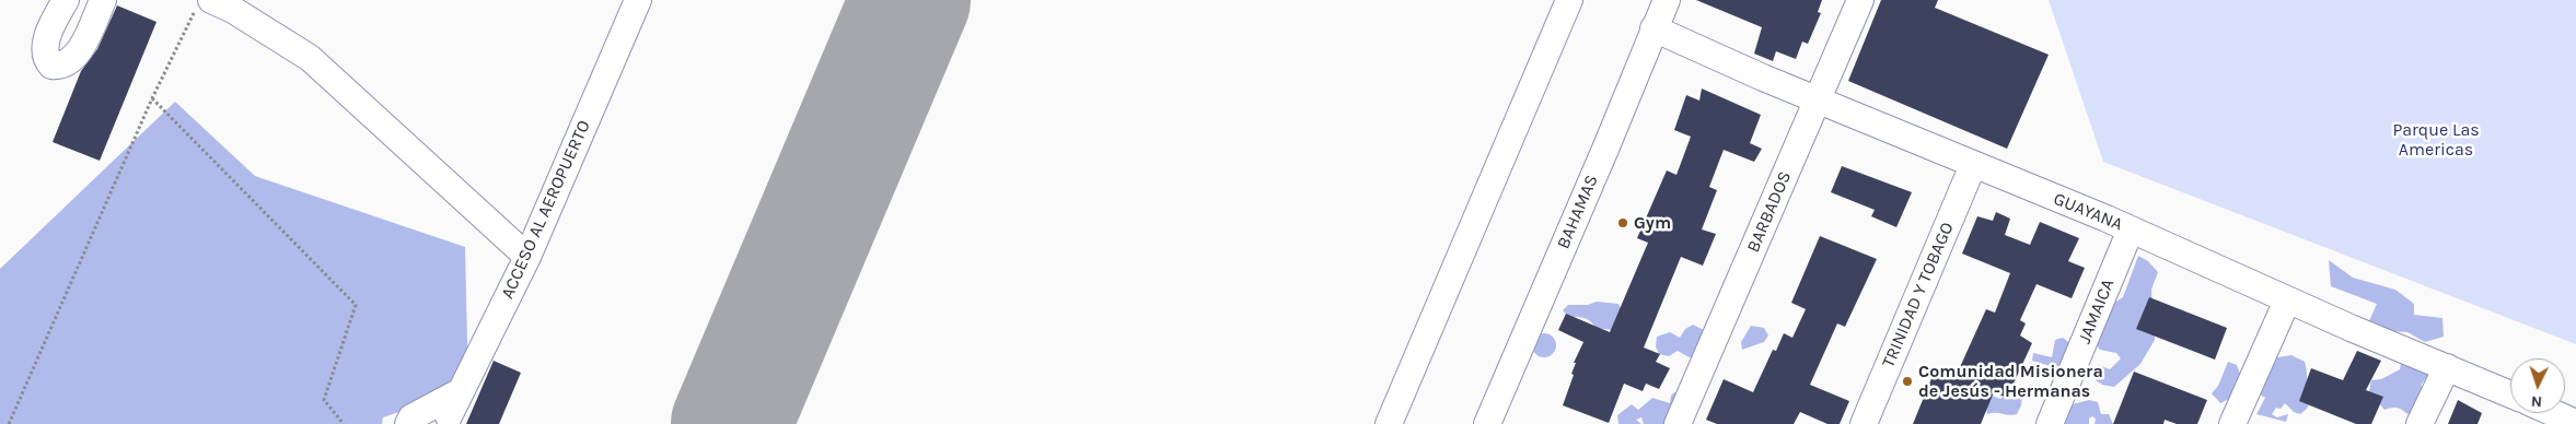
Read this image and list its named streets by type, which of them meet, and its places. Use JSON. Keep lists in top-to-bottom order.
{
  "streets": {
    "street": [
      "ACCESO AL AEROPUERTO",
      "BAHAMAS",
      "BARBADOS",
      "GUAYANA",
      "TRINIDAD Y TOBAGO",
      "JAMAICA"
    ]
  },
  "crossings": [
    ["BAHAMAS", "GUAYANA"],
    ["BARBADOS", "GUAYANA"],
    ["GUAYANA", "TRINIDAD Y TOBAGO"],
    ["GUAYANA", "JAMAICA"]
  ],
  "parks": ["Parque Las Americas"],
  "places": ["Gym", "Comunidad Misionera de Jesús - Hermanas"],
  "north": "bottom"
}
